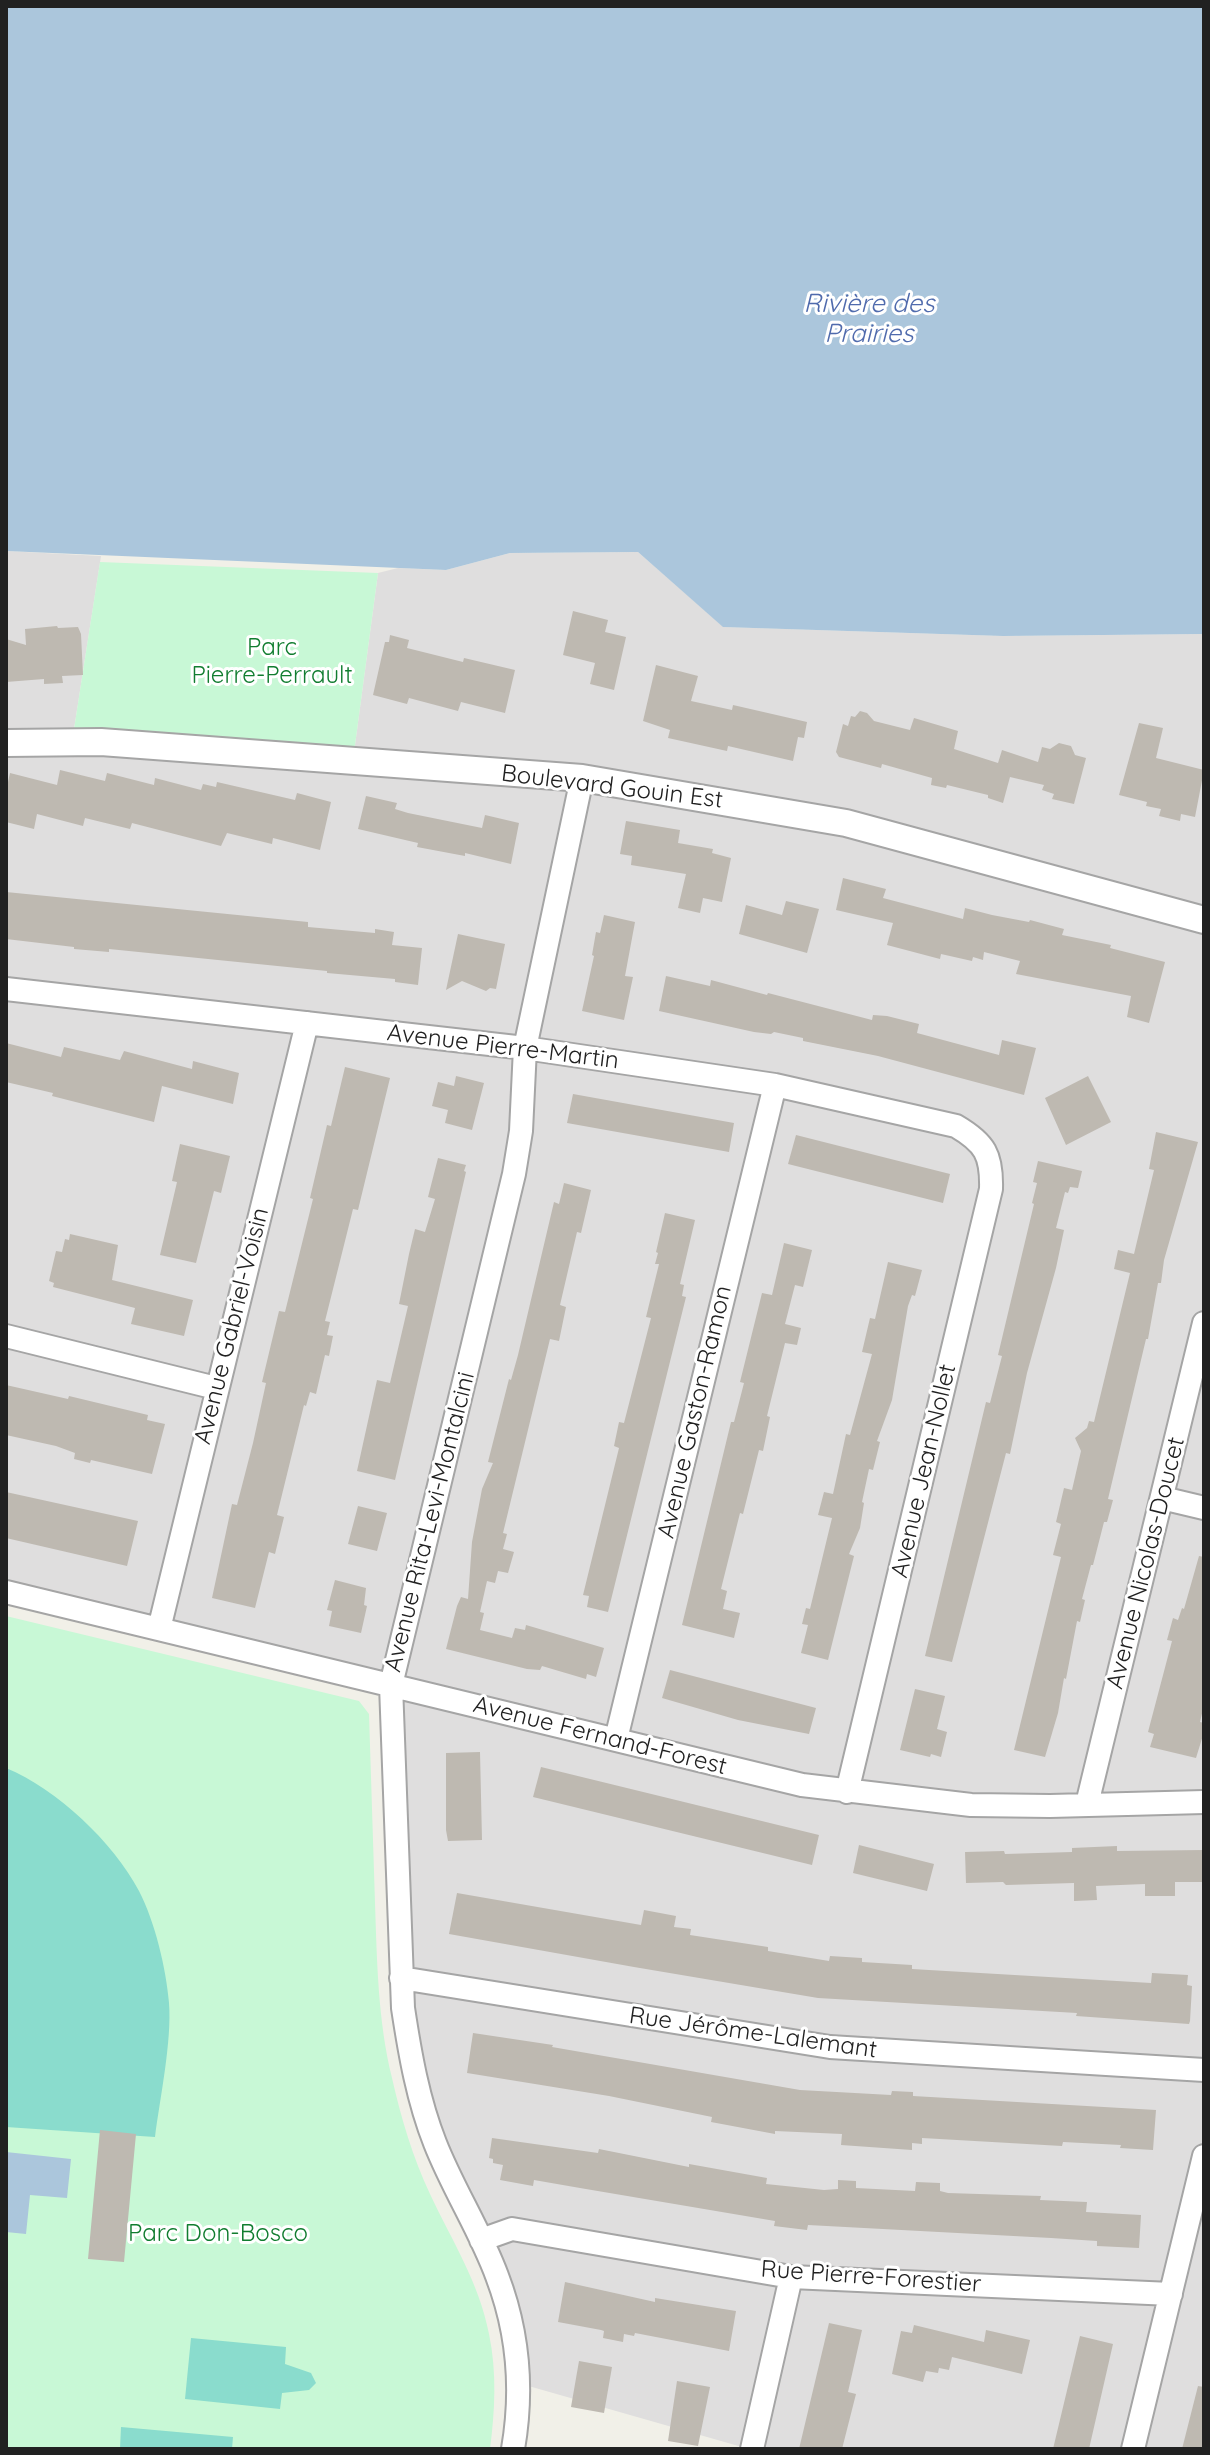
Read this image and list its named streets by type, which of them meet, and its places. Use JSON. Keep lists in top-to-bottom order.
{
  "streets": {
    "street": [
      "Boulevard Gouin Est",
      "Avenue Pierre-Martin",
      "Avenue Gabriel-Voisin",
      "Avenue Gaston-Ramon",
      "Avenue Jean-Nollet",
      "Avenue Rita-Levi-Montalcini",
      "Avenue Nicolas-Doucet",
      "Avenue Fernand-Forest",
      "Rue Jérôme-Lalemant",
      "Rue Pierre-Forestier"
    ]
  },
  "crossings": [
    ["Boulevard Gouin Est", "Avenue Rita-Levi-Montalcini"],
    ["Avenue Pierre-Martin", "Avenue Gabriel-Voisin"],
    ["Avenue Pierre-Martin", "Avenue Gaston-Ramon"],
    ["Avenue Pierre-Martin", "Avenue Jean-Nollet"],
    ["Avenue Pierre-Martin", "Avenue Rita-Levi-Montalcini"],
    ["Avenue Gabriel-Voisin", "Avenue Fernand-Forest"],
    ["Avenue Gaston-Ramon", "Avenue Fernand-Forest"],
    ["Avenue Jean-Nollet", "Avenue Fernand-Forest"],
    ["Avenue Rita-Levi-Montalcini", "Avenue Fernand-Forest"],
    ["Avenue Rita-Levi-Montalcini", "Rue Jérôme-Lalemant"],
    ["Avenue Rita-Levi-Montalcini", "Rue Pierre-Forestier"],
    ["Avenue Nicolas-Doucet", "Avenue Fernand-Forest"]
  ],
  "water": ["Rivière des Prairies"],
  "parks": ["Parc Pierre-Perrault", "Parc Don-Bosco"]
}
